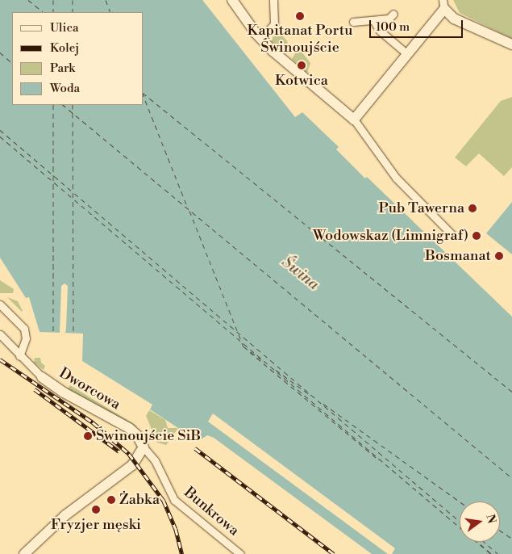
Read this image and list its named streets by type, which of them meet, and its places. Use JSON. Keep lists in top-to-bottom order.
{
  "streets": {
    "street": ["Dworcowa", "Bunkrowa"]
  },
  "crossings": [
    ["Dworcowa", "Bunkrowa"]
  ],
  "water": ["Świna"],
  "places": [
    "Kapitanat Portu Świnoujście",
    "Kotwica",
    "Pub Tawerna",
    "Wodowskaz (Limnigraf)",
    "Bosmanat",
    "Świnoujście SiB",
    "Żabka",
    "Fryzjer męski"
  ],
  "legend": [
    "Ulica",
    "Kolej",
    "Park",
    "Woda"
  ],
  "scale_bar": "100 m",
  "north": "right"
}
